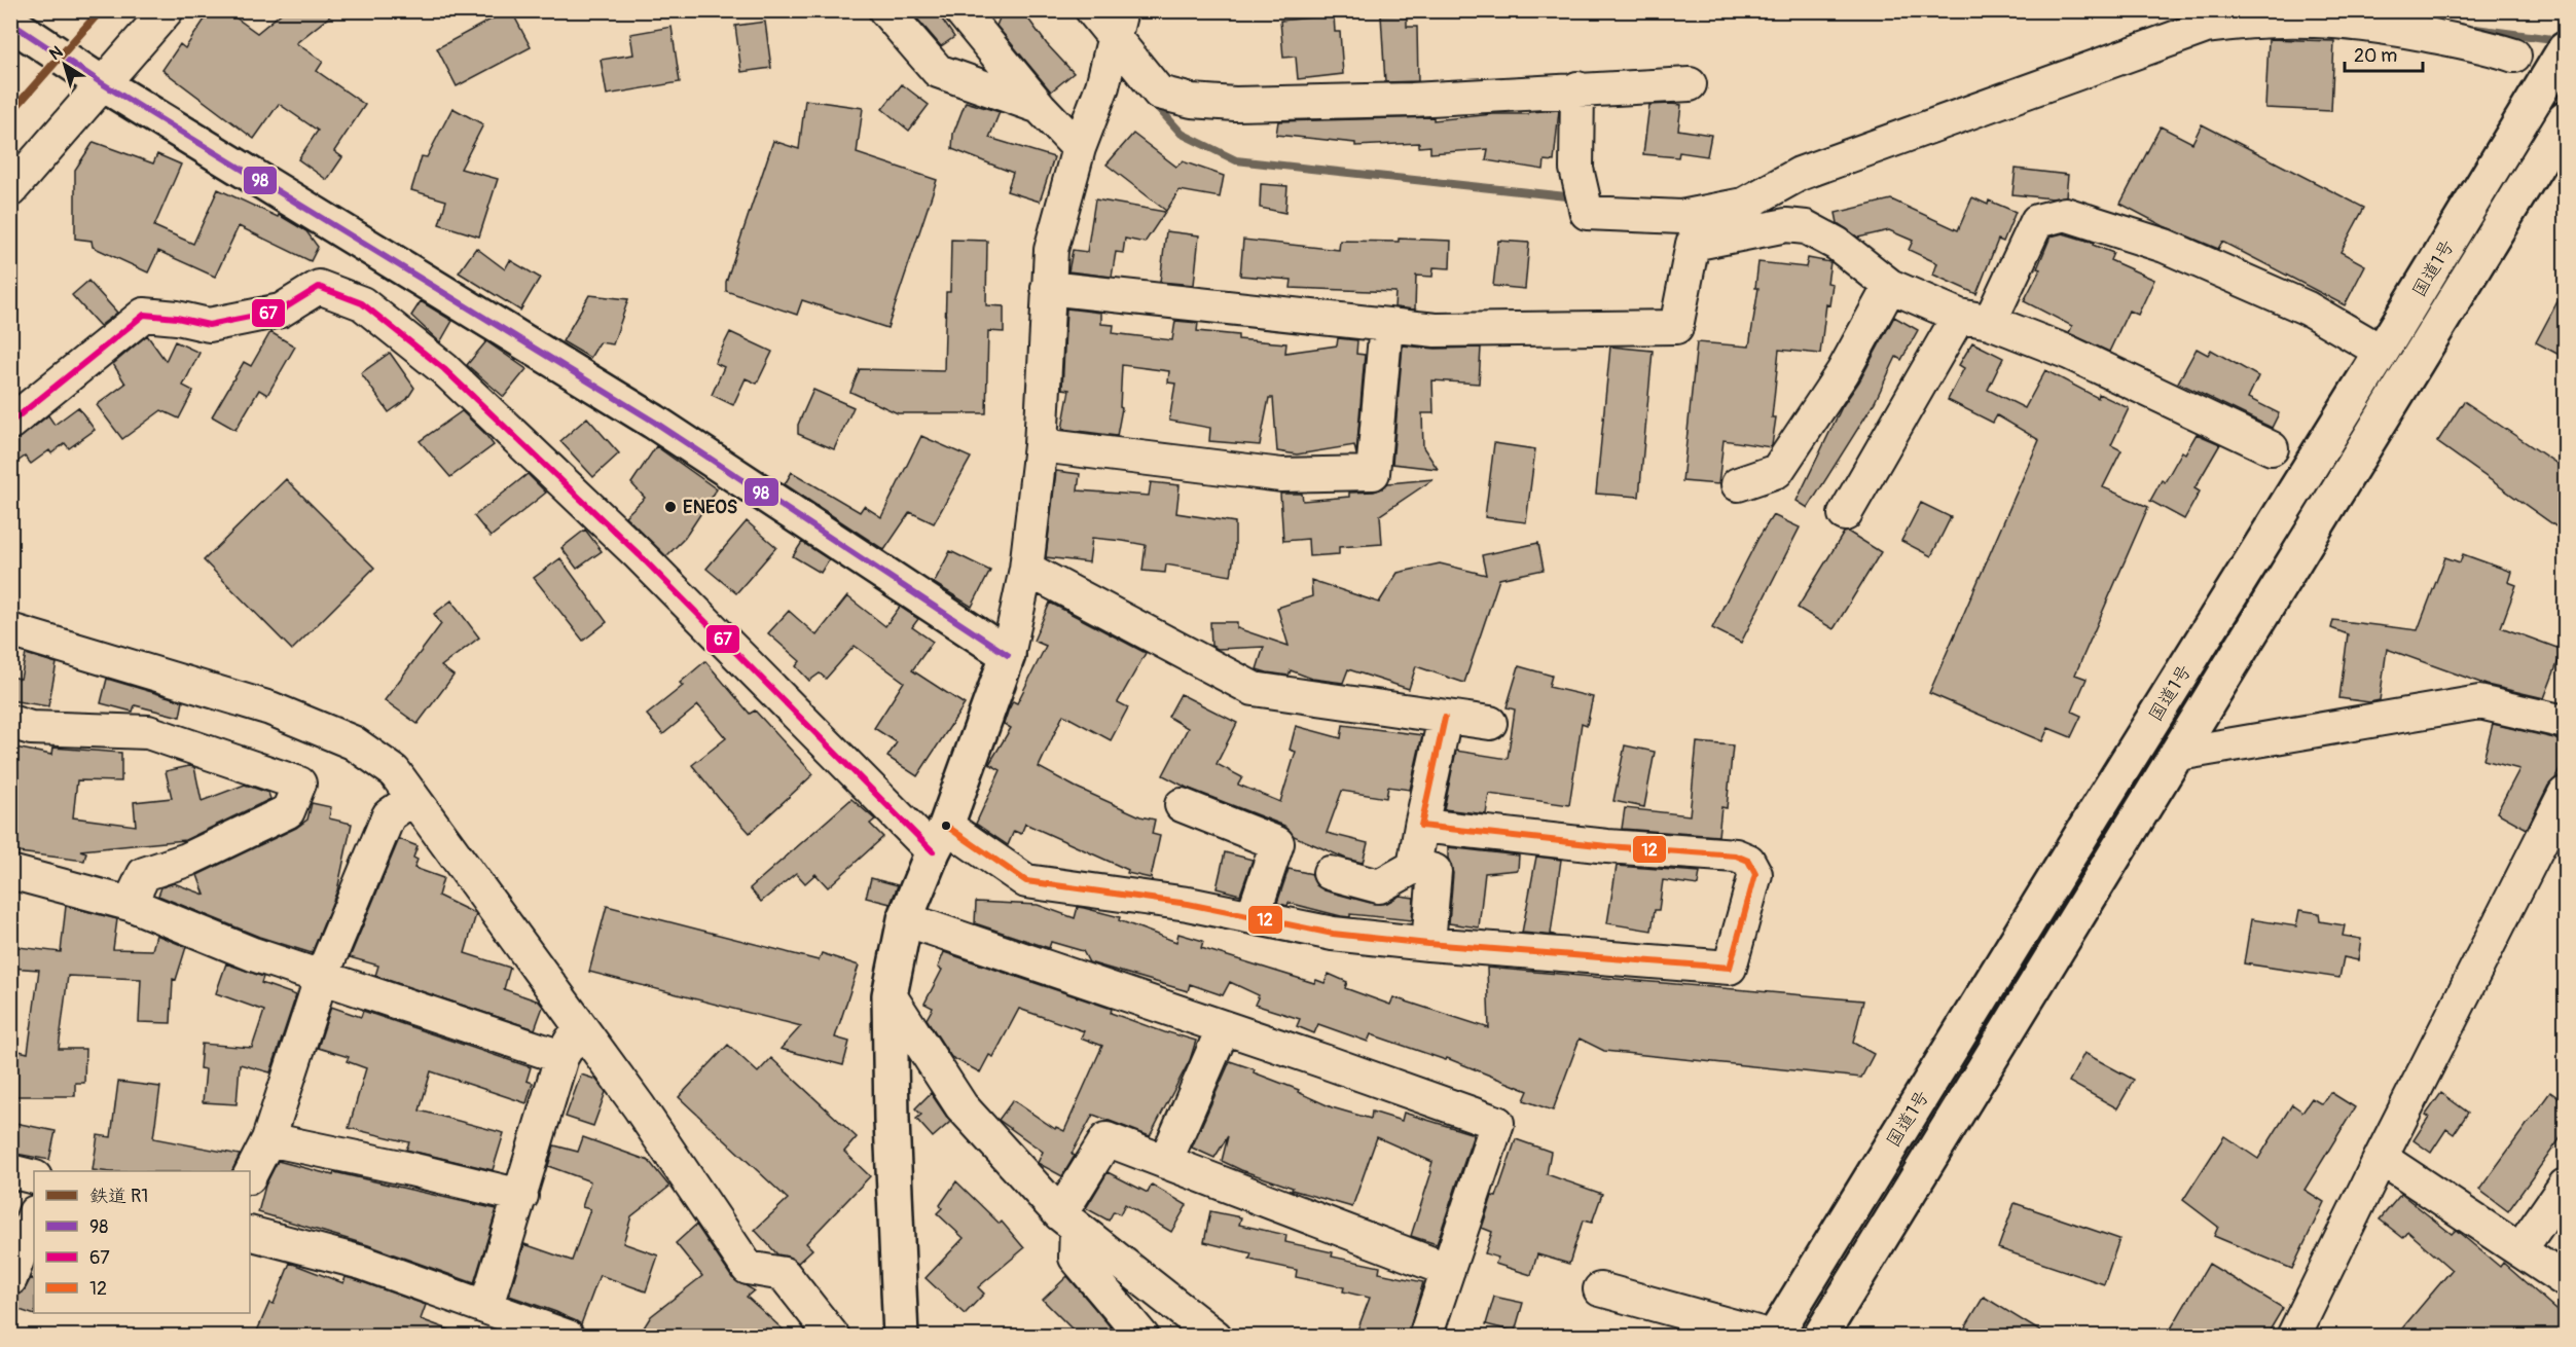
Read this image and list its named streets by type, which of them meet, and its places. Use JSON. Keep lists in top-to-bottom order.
{
  "streets": {
    "main road": ["国道1号"]
  },
  "places": ["ENEOS"],
  "lines": [
    "rail line R1",
    "transit line 98",
    "transit line 67",
    "transit line 12"
  ],
  "legend": [
    "鉄道 R1",
    "98",
    "67",
    "12"
  ],
  "scale_bar": "20 m",
  "north": "top left"
}
